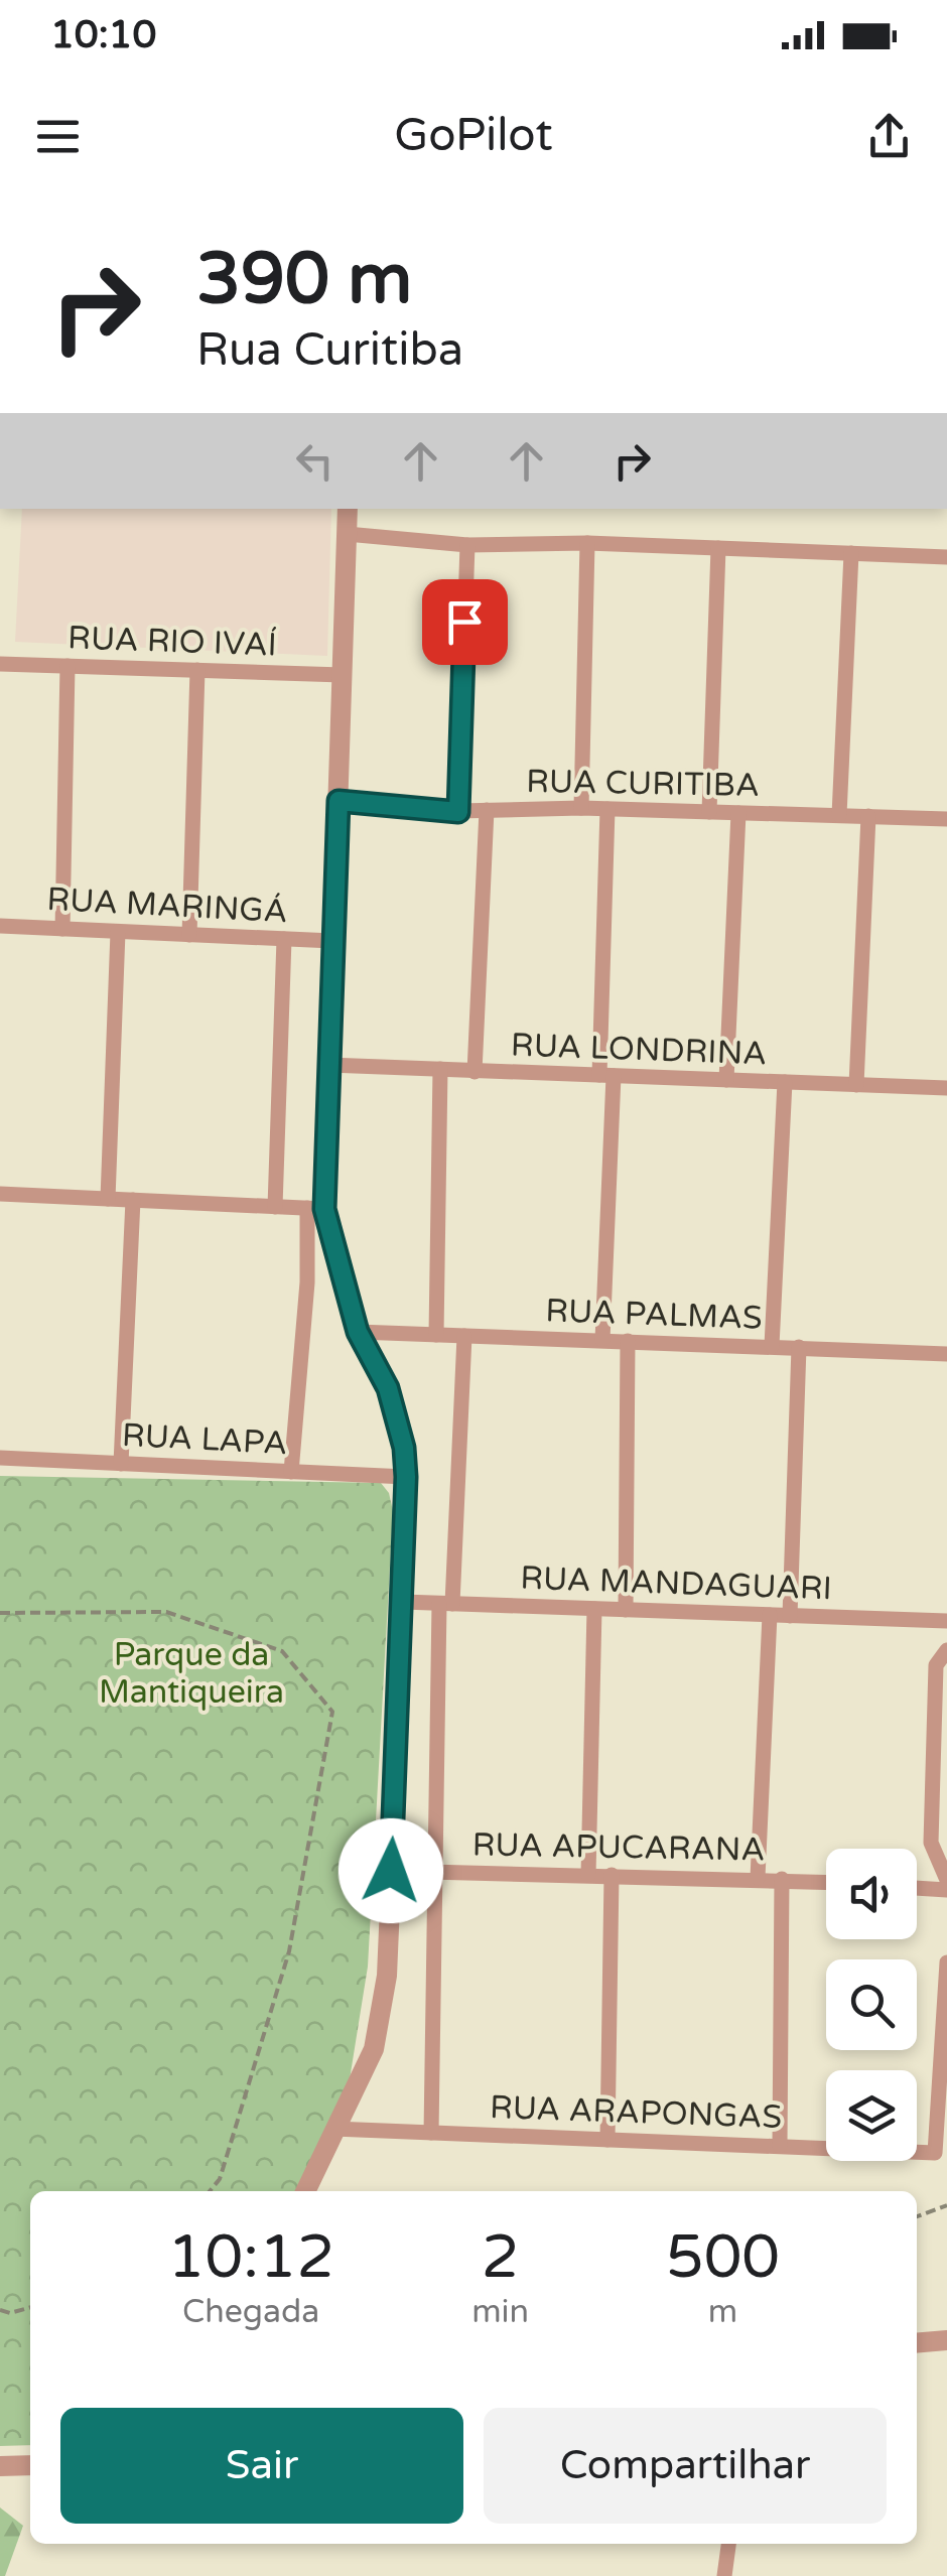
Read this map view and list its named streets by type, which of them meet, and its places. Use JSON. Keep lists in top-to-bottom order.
{
  "streets": {
    "street": [
      "RUA RIO IVAÍ",
      "RUA CURITIBA",
      "RUA MARINGÁ",
      "RUA LONDRINA",
      "RUA PALMAS",
      "RUA LAPA",
      "RUA MANDAGUARI",
      "RUA APUCARANA",
      "RUA ARAPONGAS"
    ]
  },
  "parks": ["Parque da Mantiqueira"],
  "page": {
    "status": "10:10",
    "header": "GoPilot",
    "turn": ["390 m", "Rua Curitiba"],
    "eta": [
      "10:12",
      "Chegada",
      "2",
      "min",
      "500",
      "m"
    ],
    "buttons": ["Sair", "Compartilhar"]
  }
}
